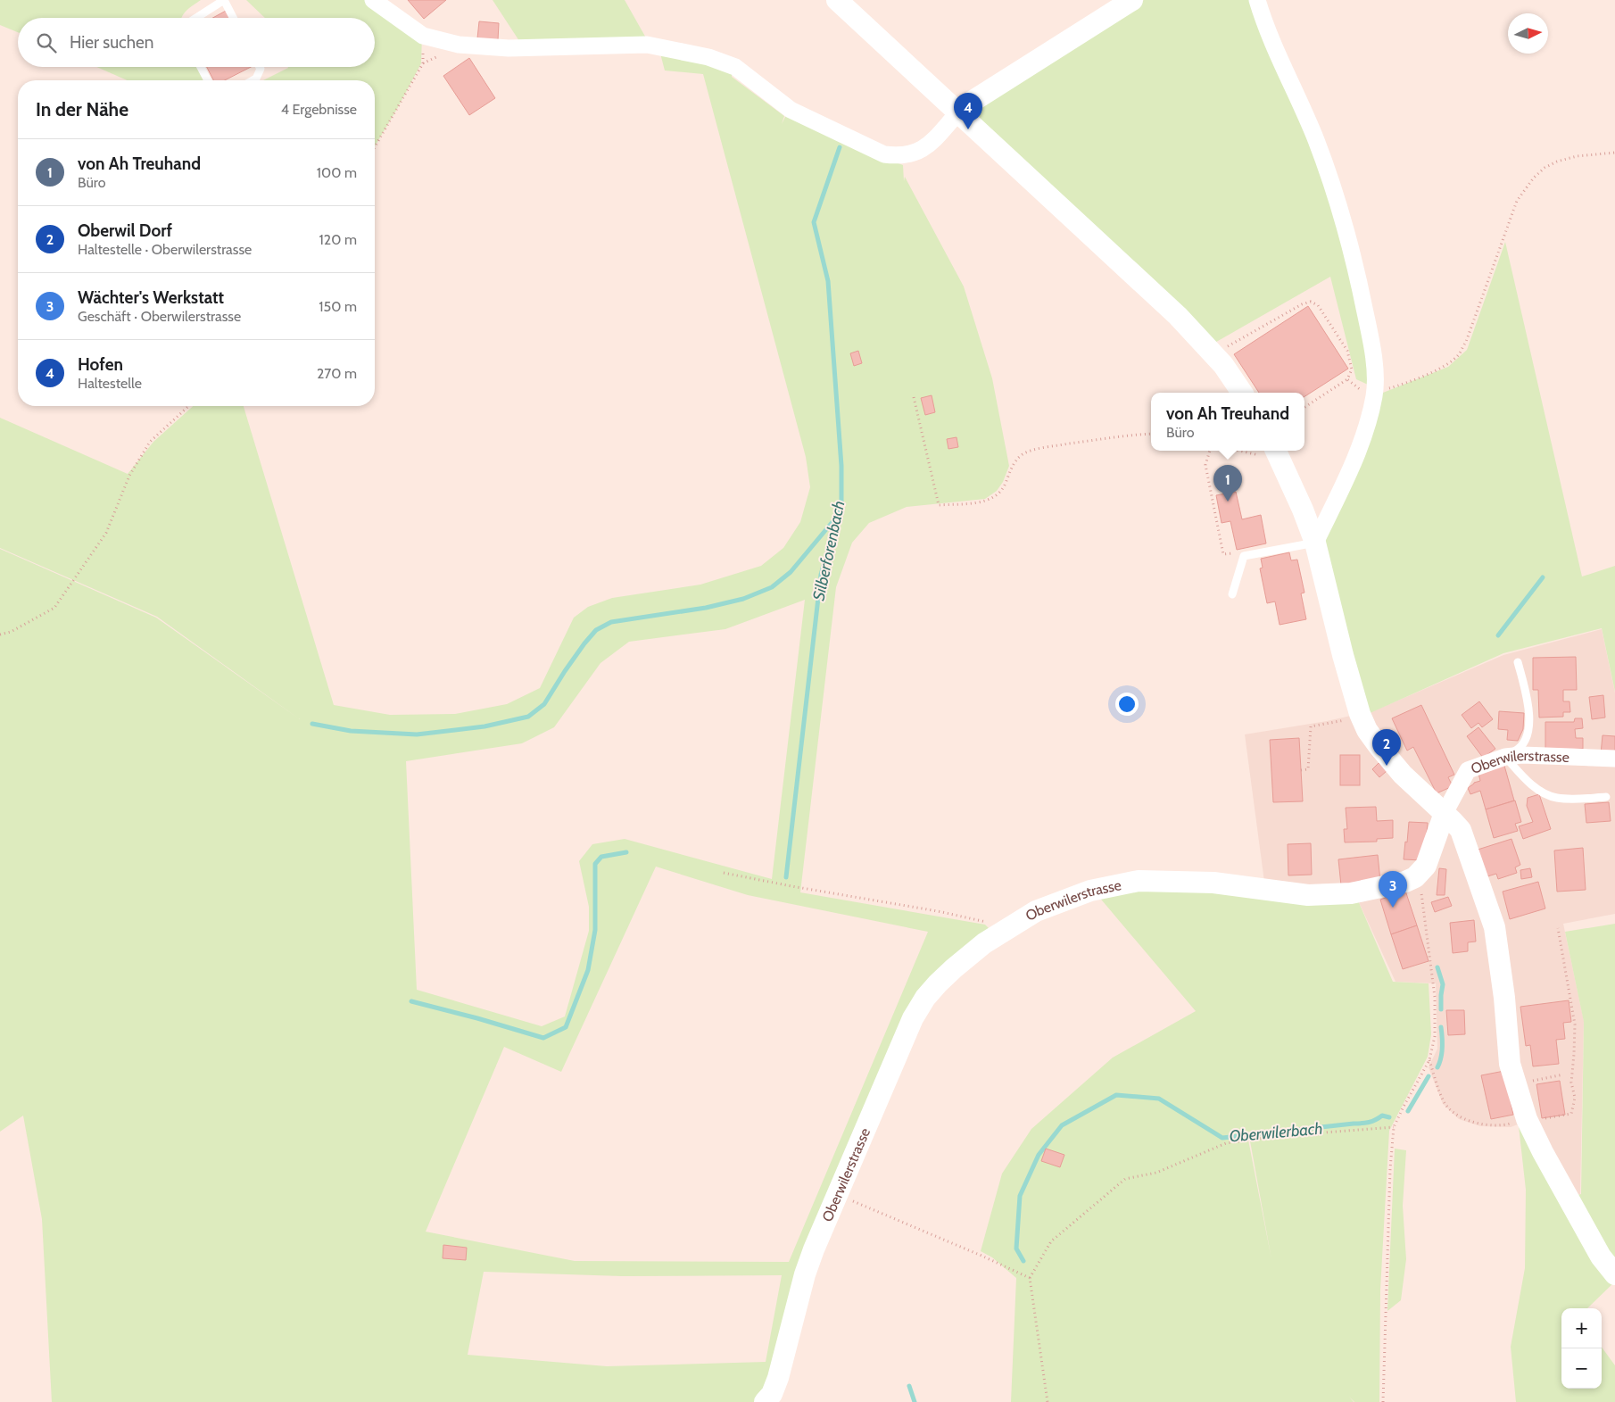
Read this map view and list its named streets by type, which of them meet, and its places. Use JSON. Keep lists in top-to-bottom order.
{
  "streets": {
    "street": ["Oberwilerstrasse"]
  },
  "water": ["Silberforenbach", "Oberwilerbach"],
  "north": "right",
  "page": {
    "search": "Hier suchen",
    "heading": ["In der Nähe", "4 Ergebnisse"],
    "pins": [
      "4",
      "1",
      "2",
      "3"
    ],
    "list": [
      {
        "mark": "1",
        "name": "von Ah Treuhand",
        "note": "Büro",
        "value": "100 m"
      },
      {
        "mark": "2",
        "name": "Oberwil Dorf",
        "note": "Haltestelle · Oberwilerstrasse",
        "value": "120 m"
      },
      {
        "mark": "3",
        "name": "Wächter's Werkstatt",
        "note": "Geschäft · Oberwilerstrasse",
        "value": "150 m"
      },
      {
        "mark": "4",
        "name": "Hofen",
        "note": "Haltestelle",
        "value": "270 m"
      }
    ],
    "popup": ["von Ah Treuhand", "Büro"],
    "map_buttons": ["+", "−"]
  }
}
